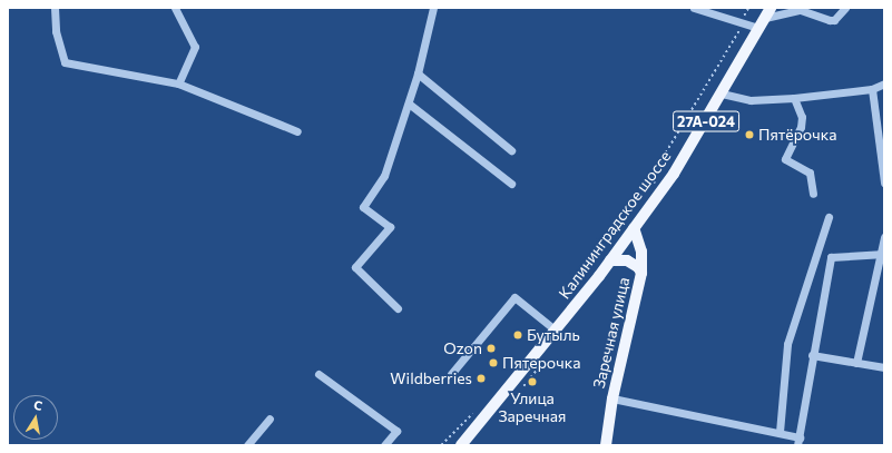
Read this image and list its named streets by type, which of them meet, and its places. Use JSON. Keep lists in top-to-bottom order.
{
  "streets": {
    "main road": ["27А-024", "Калининградское шоссе", "Заречная улица"]
  },
  "crossings": [
    ["Калининградское шоссе", "Заречная улица"]
  ],
  "places": [
    "Пятёрочка",
    "Бутыль",
    "Ozon",
    "Пятерочка",
    "Wildberries",
    "Улица Заречная"
  ],
  "north": "top"
}
